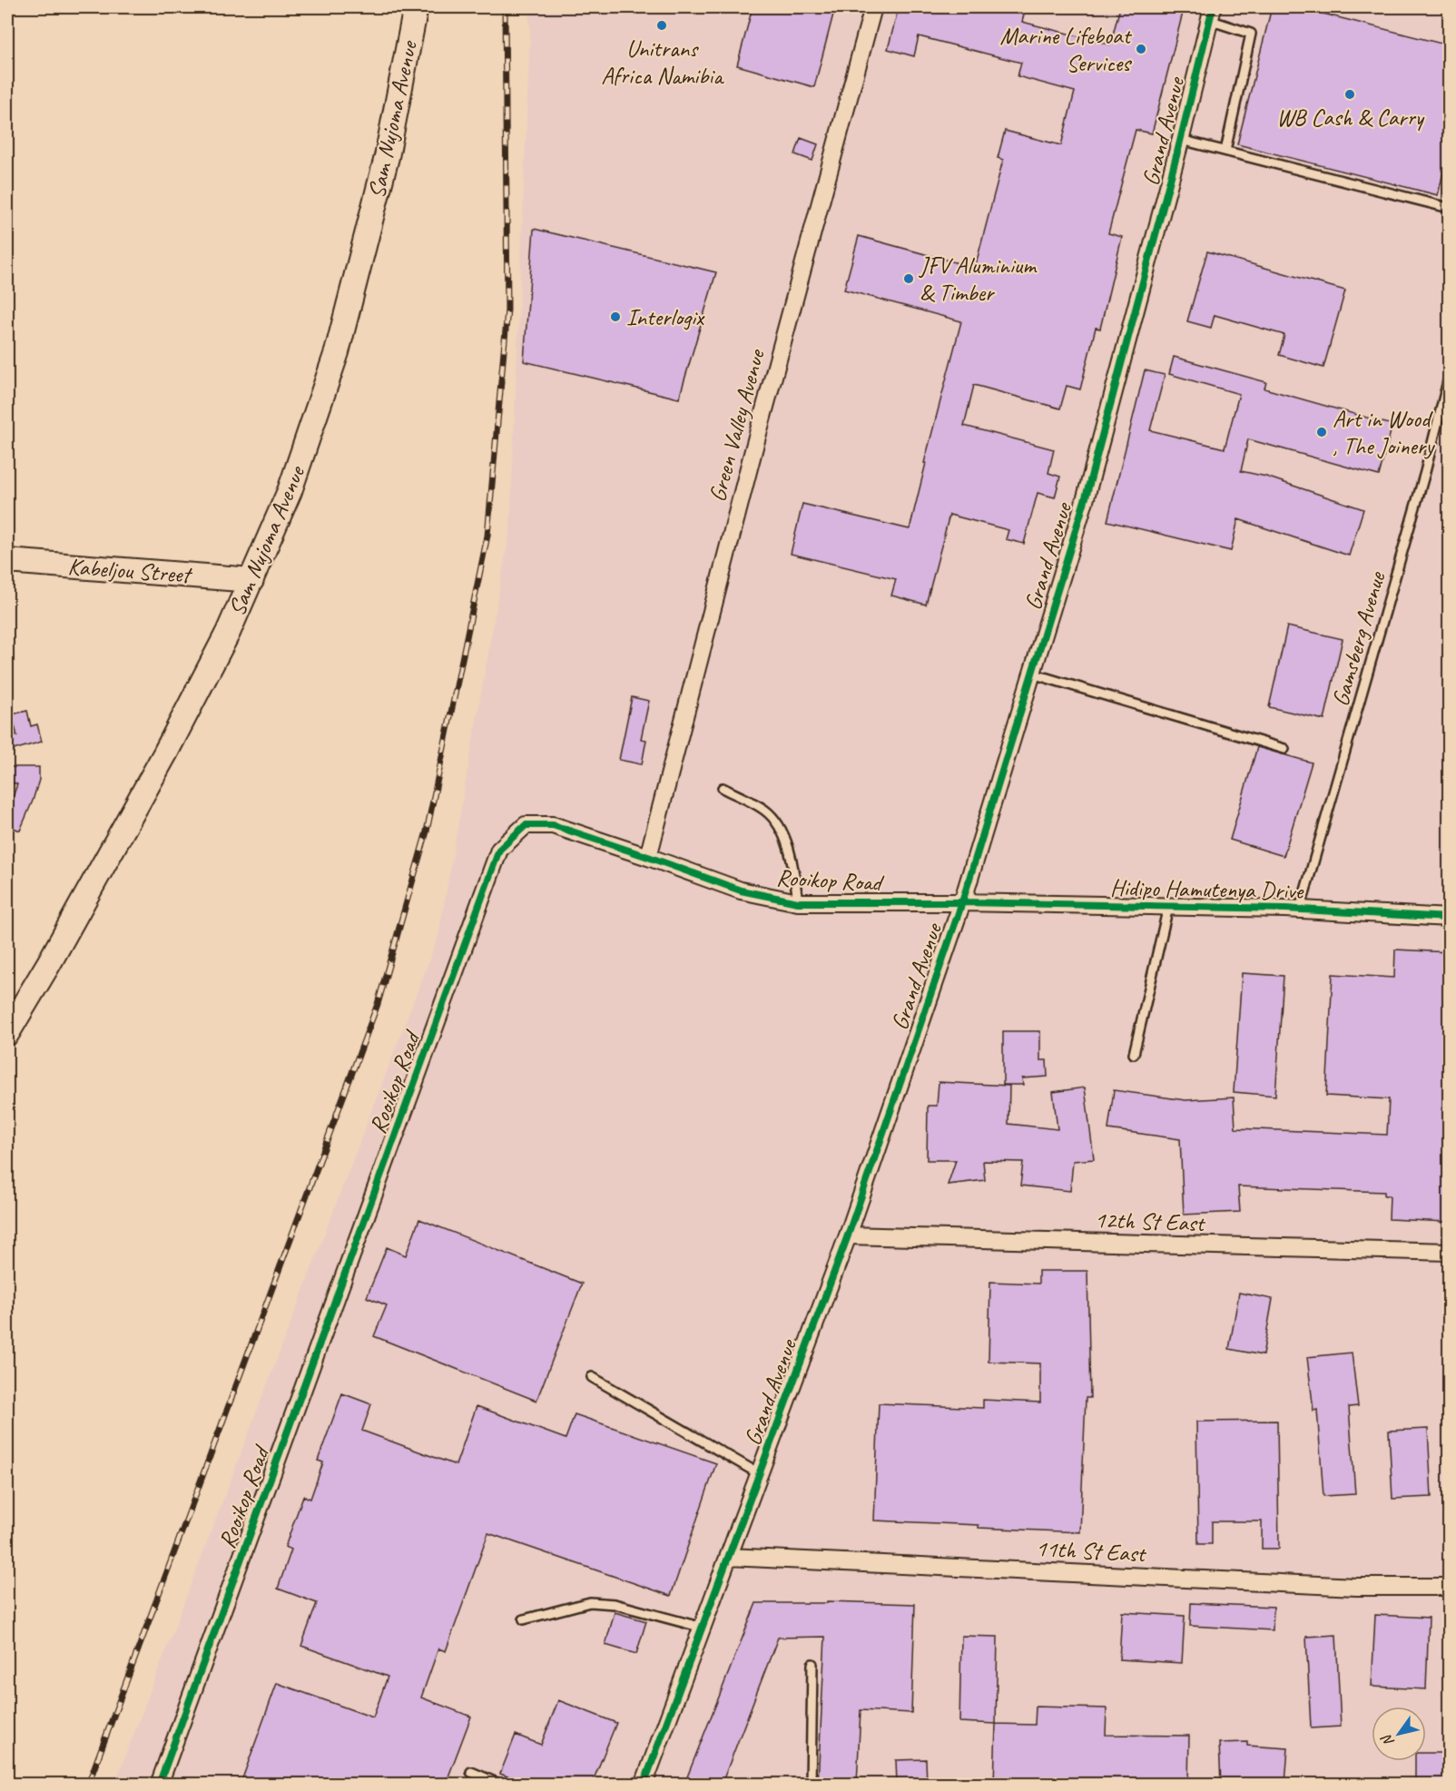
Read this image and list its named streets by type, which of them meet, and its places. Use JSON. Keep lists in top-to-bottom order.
{
  "streets": {
    "street": [
      "Sam Nujoma Avenue",
      "Grand Avenue",
      "Green Valley Avenue",
      "Kabeljou Street",
      "Rooikop Road",
      "Hidipo Hamutenya Drive",
      "12th St East",
      "11th St East"
    ],
    "lane": ["Gamsberg Avenue"]
  },
  "crossings": [
    ["Sam Nujoma Avenue", "Kabeljou Street"],
    ["Grand Avenue", "Rooikop Road"],
    ["Grand Avenue", "Hidipo Hamutenya Drive"],
    ["Grand Avenue", "12th St East"],
    ["Grand Avenue", "11th St East"],
    ["Green Valley Avenue", "Rooikop Road"],
    ["Gamsberg Avenue", "Hidipo Hamutenya Drive"],
    ["Rooikop Road", "Hidipo Hamutenya Drive"]
  ],
  "places": [
    "Unitrans Africa Namibia",
    "Marine Lifeboat Services",
    "WB Cash & Carry",
    "JFV Aluminium & Timber",
    "Interlogix",
    "Art in Wood , The Joinery"
  ],
  "north": "bottom left"
}
